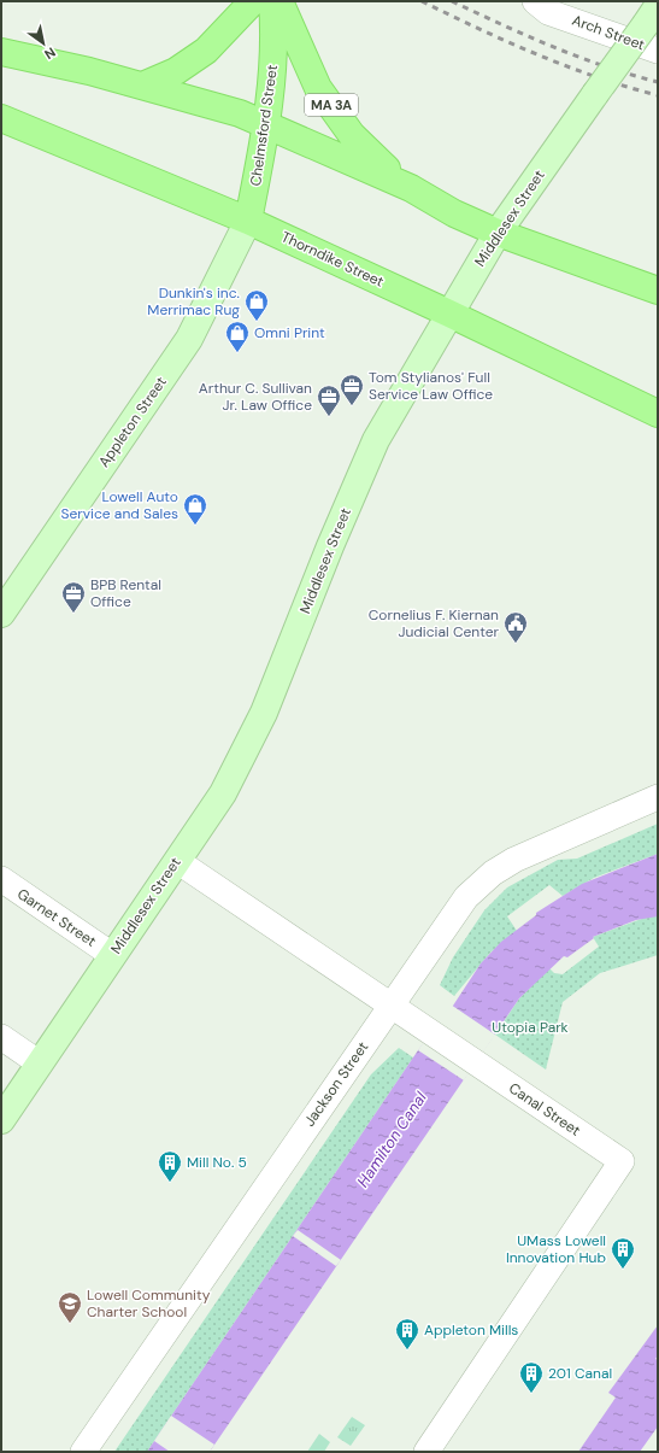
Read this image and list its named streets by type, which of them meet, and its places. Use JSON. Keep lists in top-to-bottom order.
{
  "streets": {
    "main road": [
      "MA 3A",
      "Chelmsford Street",
      "Middlesex Street",
      "Thorndike Street",
      "Appleton Street"
    ],
    "street": [
      "Arch Street",
      "Garnet Street",
      "Jackson Street",
      "Canal Street"
    ]
  },
  "crossings": [
    ["Chelmsford Street", "Thorndike Street"],
    ["Chelmsford Street", "Appleton Street"],
    ["Middlesex Street", "Thorndike Street"],
    ["Middlesex Street", "Garnet Street"],
    ["Middlesex Street", "Canal Street"],
    ["Thorndike Street", "Appleton Street"],
    ["Jackson Street", "Canal Street"]
  ],
  "water": ["Hamilton Canal"],
  "parks": ["Utopia Park"],
  "places": {
    "shop": ["Dunkin's inc. Merrimac Rug", "Omni Print", "Lowell Auto Service and Sales"],
    "office": ["Tom Stylianos' Full Service Law Office", "Arthur C. Sullivan Jr. Law Office", "BPB Rental Office"],
    "public building": ["Cornelius F. Kiernan Judicial Center"],
    "building": [
      "Mill No. 5",
      "UMass Lowell Innovation Hub",
      "Appleton Mills",
      "201 Canal"
    ],
    "school or university": ["Lowell Community Charter School"]
  },
  "north": "bottom right"
}
